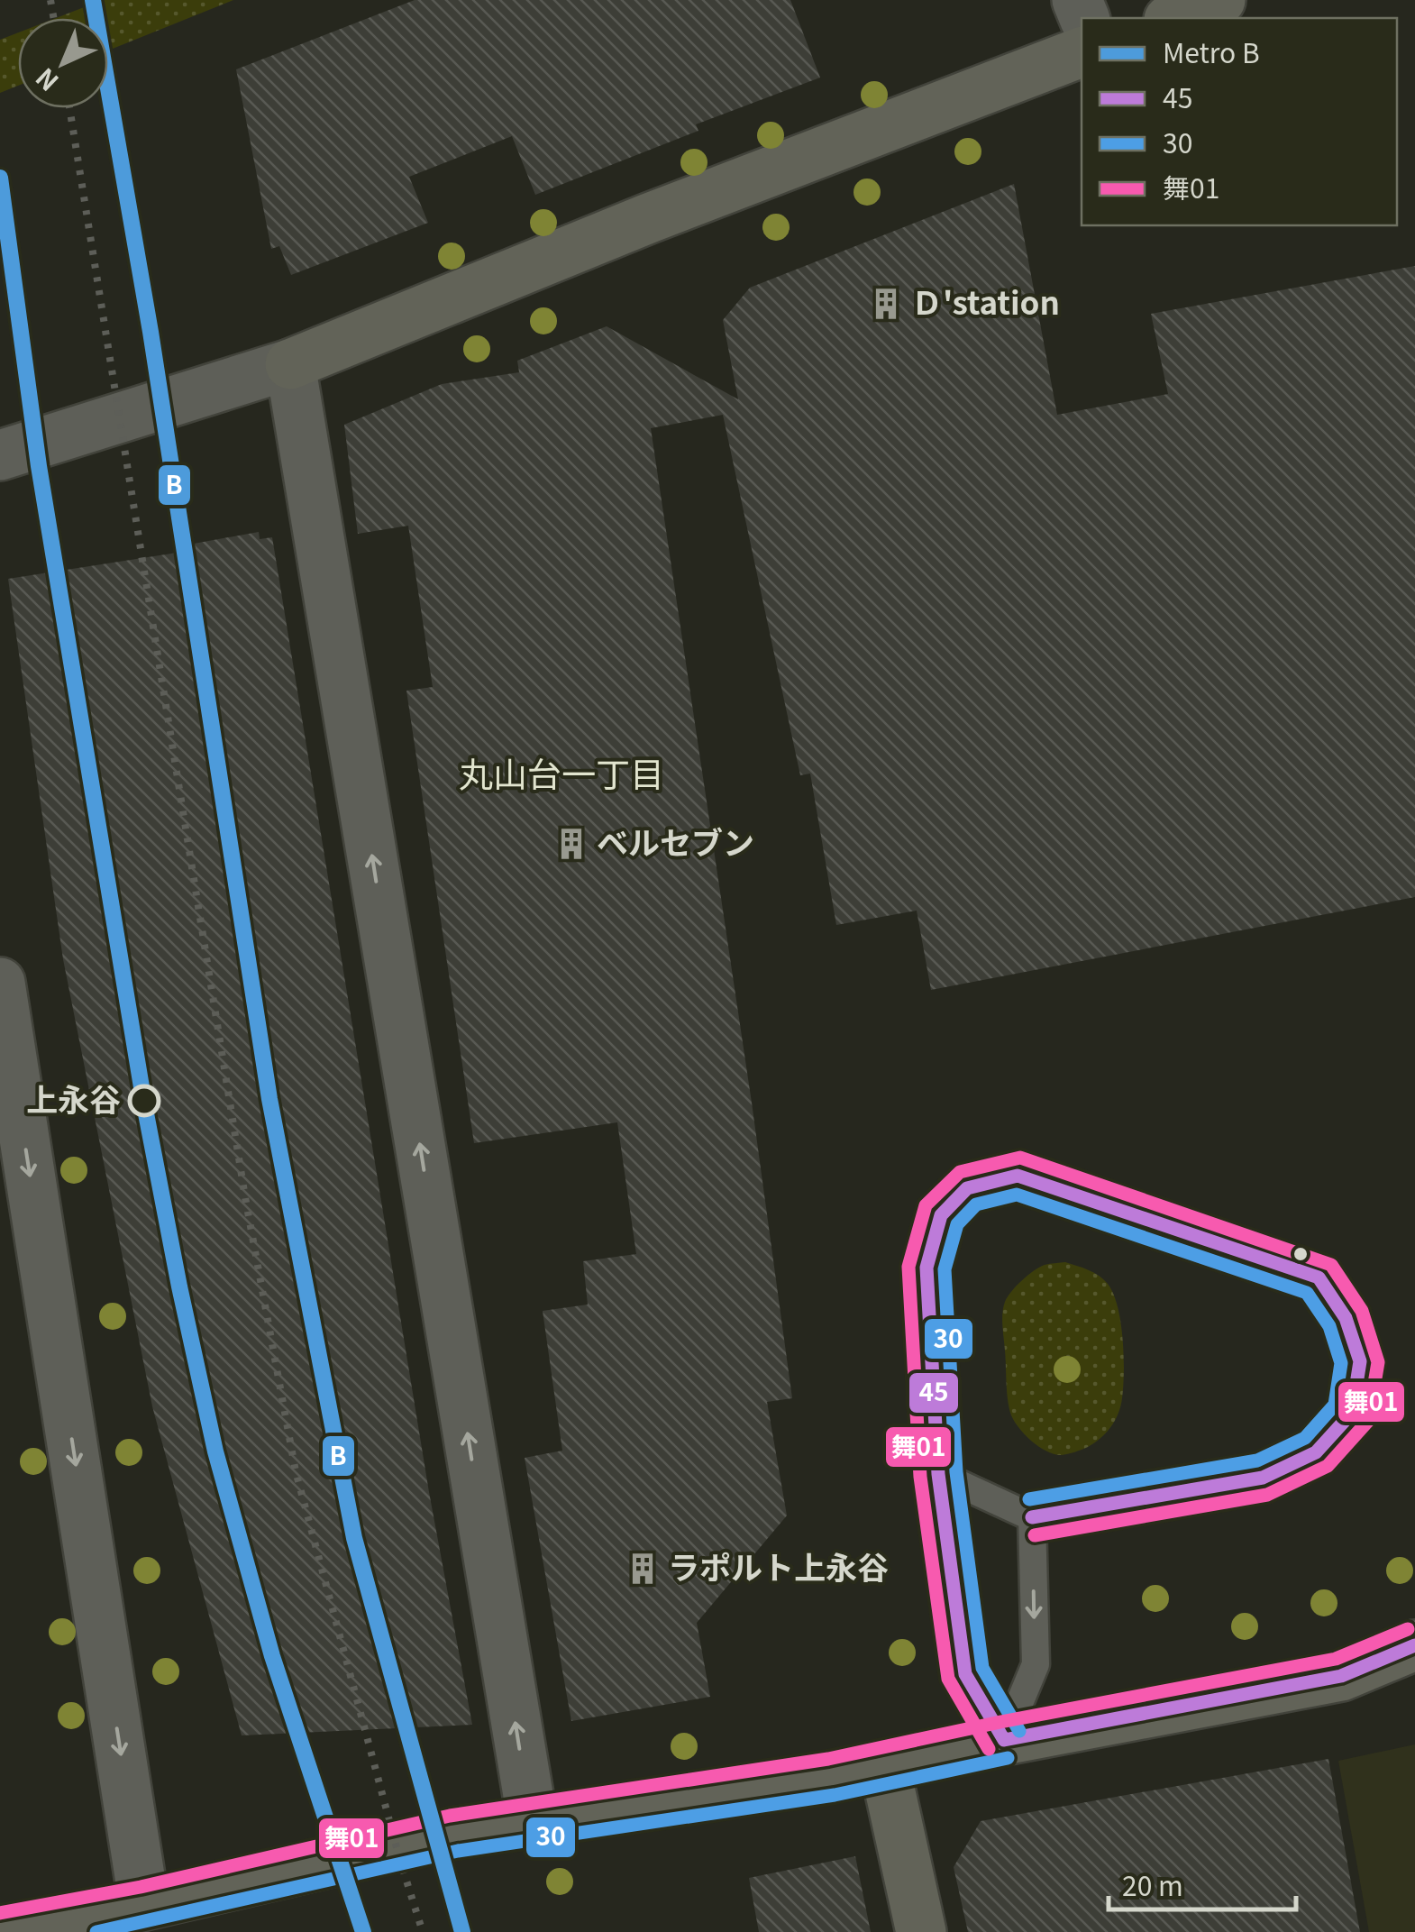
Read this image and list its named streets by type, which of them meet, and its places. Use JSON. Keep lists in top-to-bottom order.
{
  "districts": ["丸山台一丁目"],
  "places": {
    "building": ["Ｄ'station", "ベルセブン", "ラポルト上永谷"],
    "other": ["上永谷"]
  },
  "lines": [
    "metro line B",
    "transit line 舞01",
    "transit line 45",
    "transit line 30"
  ],
  "legend": [
    "Metro B",
    "45",
    "30",
    "舞01"
  ],
  "scale_bar": "20 m",
  "north": "bottom left"
}
